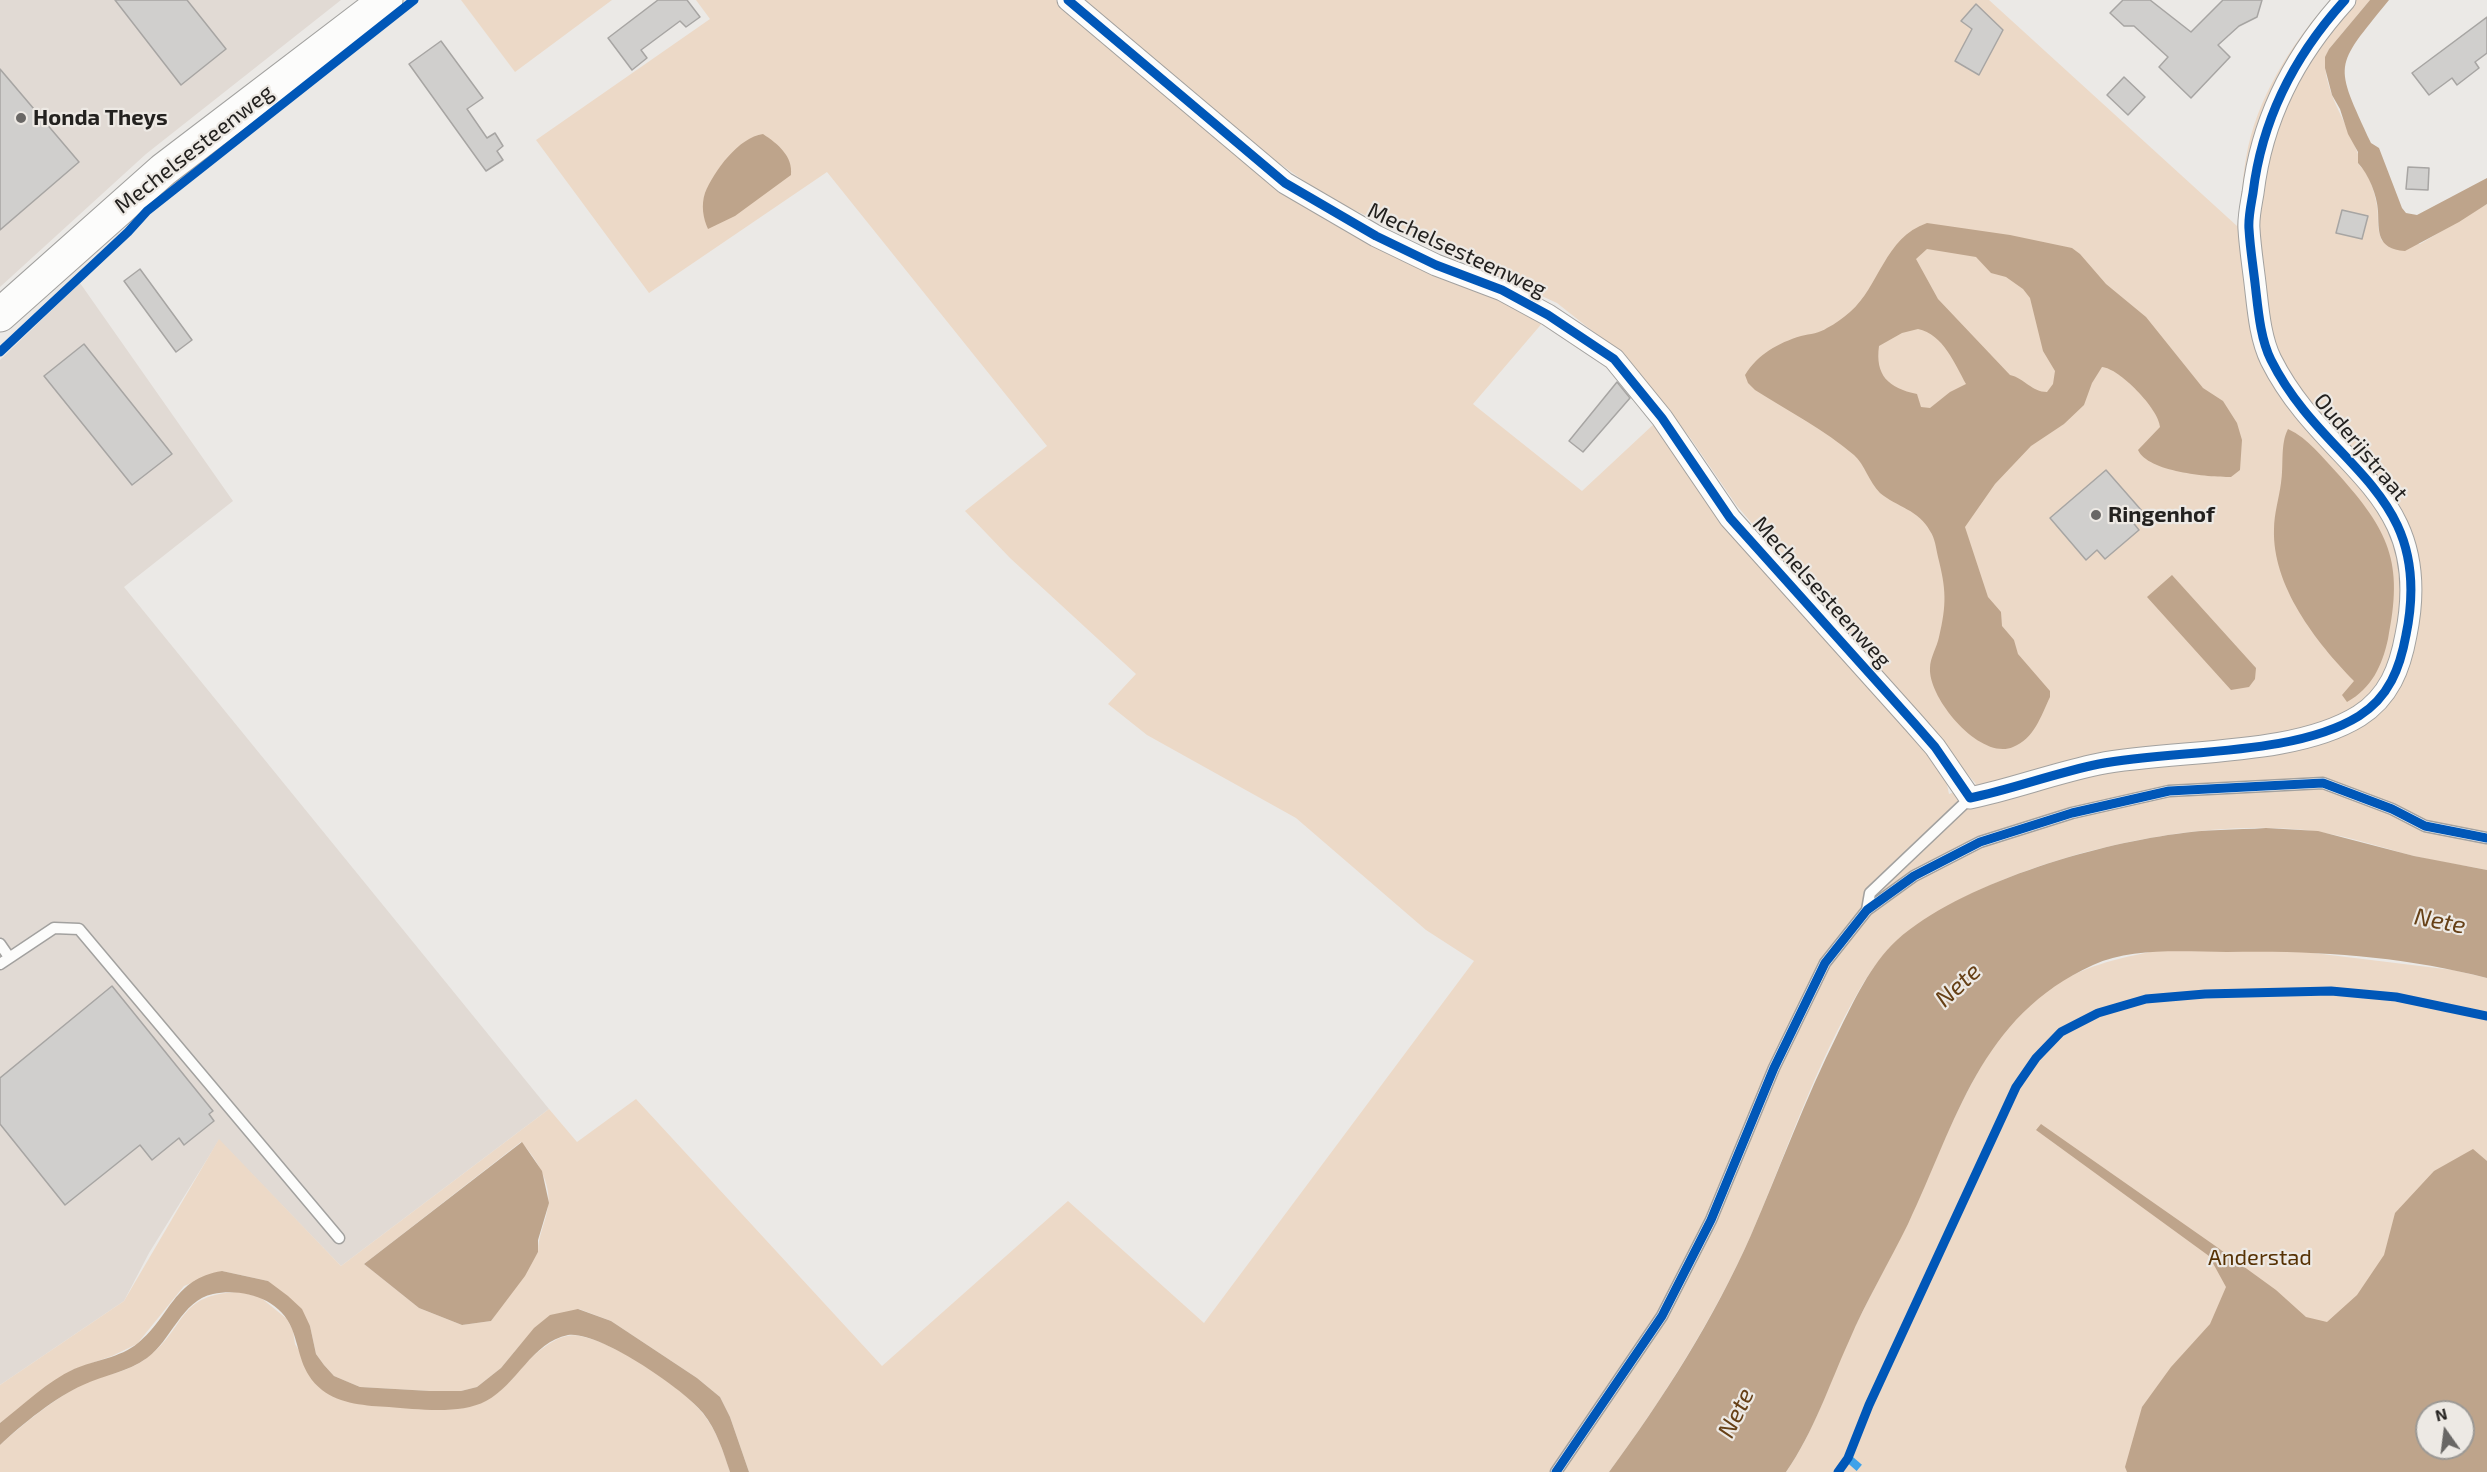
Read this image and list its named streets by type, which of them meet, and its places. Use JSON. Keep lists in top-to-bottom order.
{
  "streets": {
    "main road": ["Mechelsesteenweg"],
    "street": ["Ouderijstraat"]
  },
  "crossings": [
    ["Mechelsesteenweg", "Ouderijstraat"]
  ],
  "water": ["Nete"],
  "parks": ["Anderstad"],
  "places": ["Honda Theys", "Ringenhof"],
  "north": "top"
}
